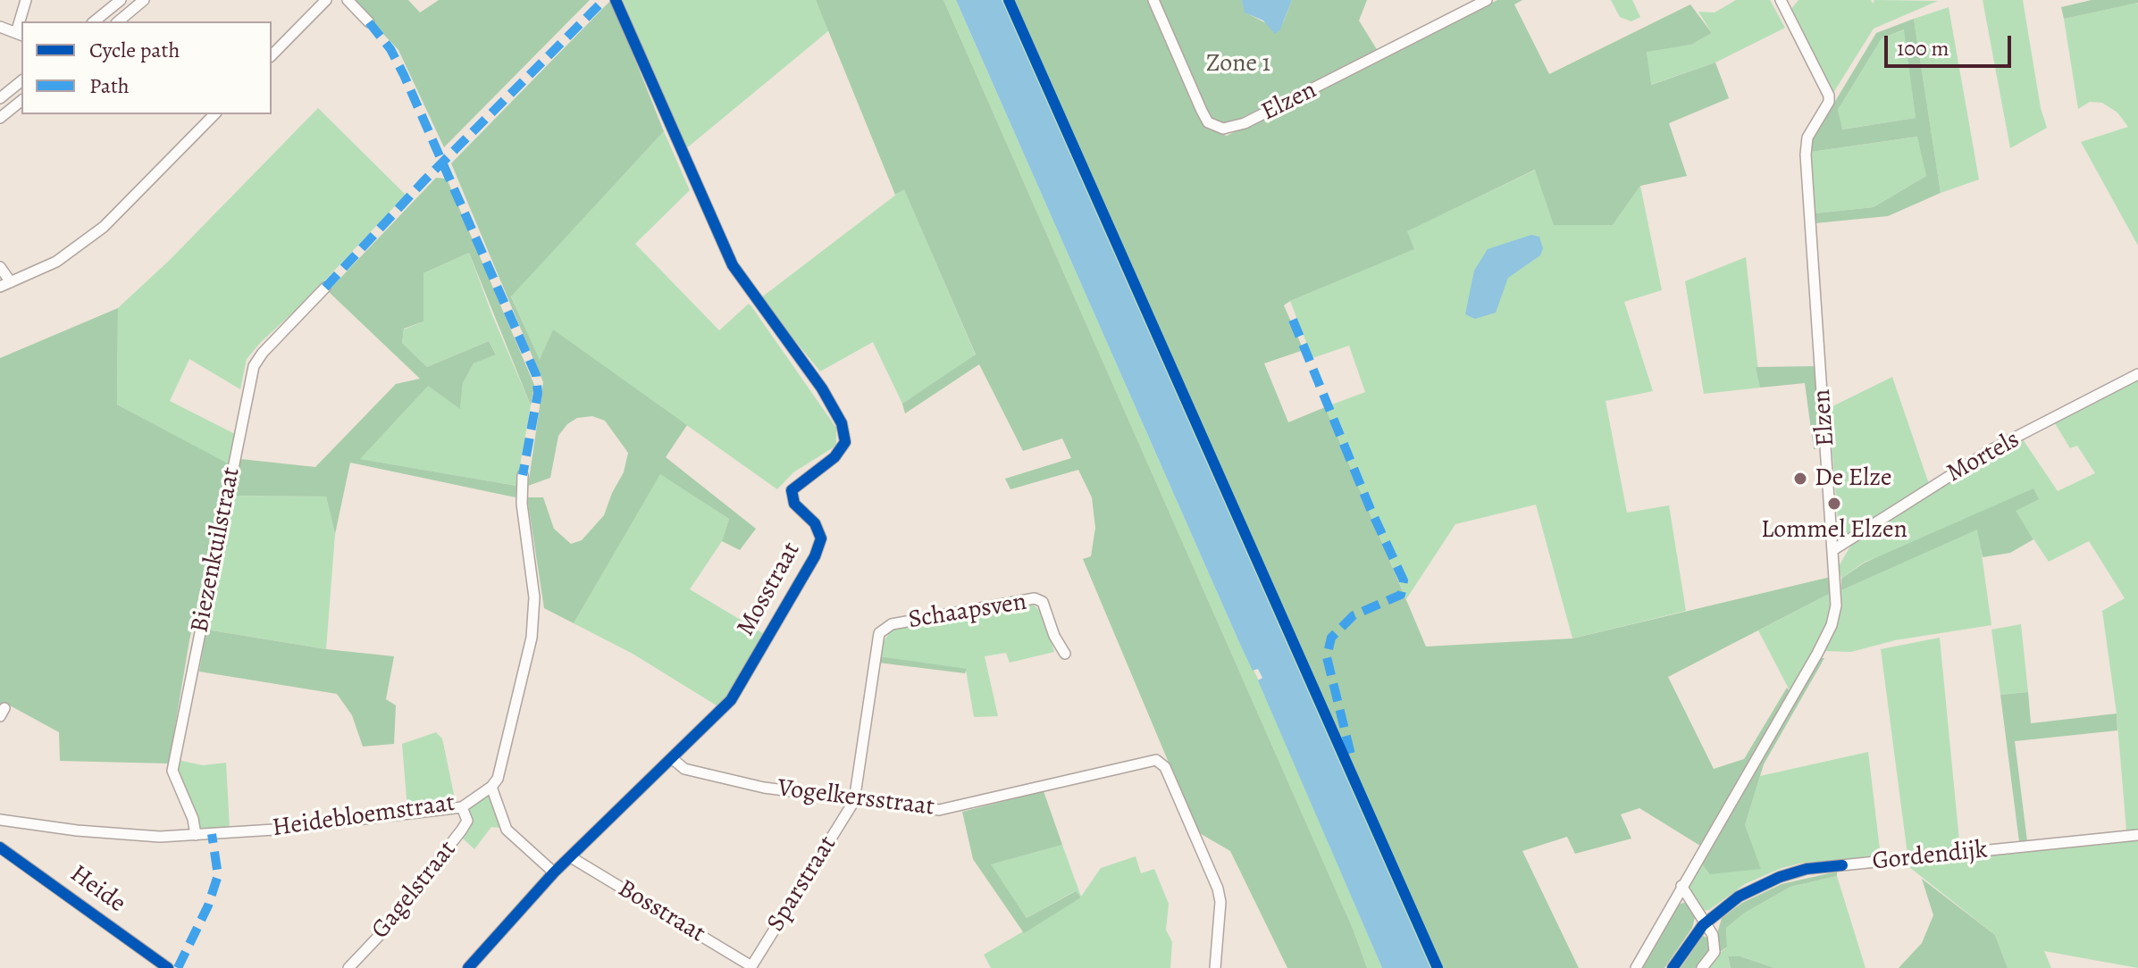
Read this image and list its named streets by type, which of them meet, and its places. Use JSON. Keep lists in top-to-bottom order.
{
  "streets": {
    "street": [
      "Elzen",
      "Mortels",
      "Biezenkuilstraat",
      "Mosstraat",
      "Schaapsven",
      "Vogelkersstraat",
      "Heidebloemstraat",
      "Gordendijk",
      "Sparstraat",
      "Heide",
      "Gagelstraat",
      "Bosstraat"
    ]
  },
  "crossings": [
    ["Elzen", "Mortels"],
    ["Biezenkuilstraat", "Heidebloemstraat"],
    ["Mosstraat", "Vogelkersstraat"],
    ["Mosstraat", "Bosstraat"],
    ["Schaapsven", "Vogelkersstraat"],
    ["Schaapsven", "Sparstraat"],
    ["Vogelkersstraat", "Sparstraat"],
    ["Heidebloemstraat", "Gagelstraat"],
    ["Sparstraat", "Bosstraat"]
  ],
  "parks": ["Zone 1"],
  "places": ["De Elze", "Lommel Elzen"],
  "legend": ["Cycle path", "Path"],
  "scale_bar": "100 m"
}
